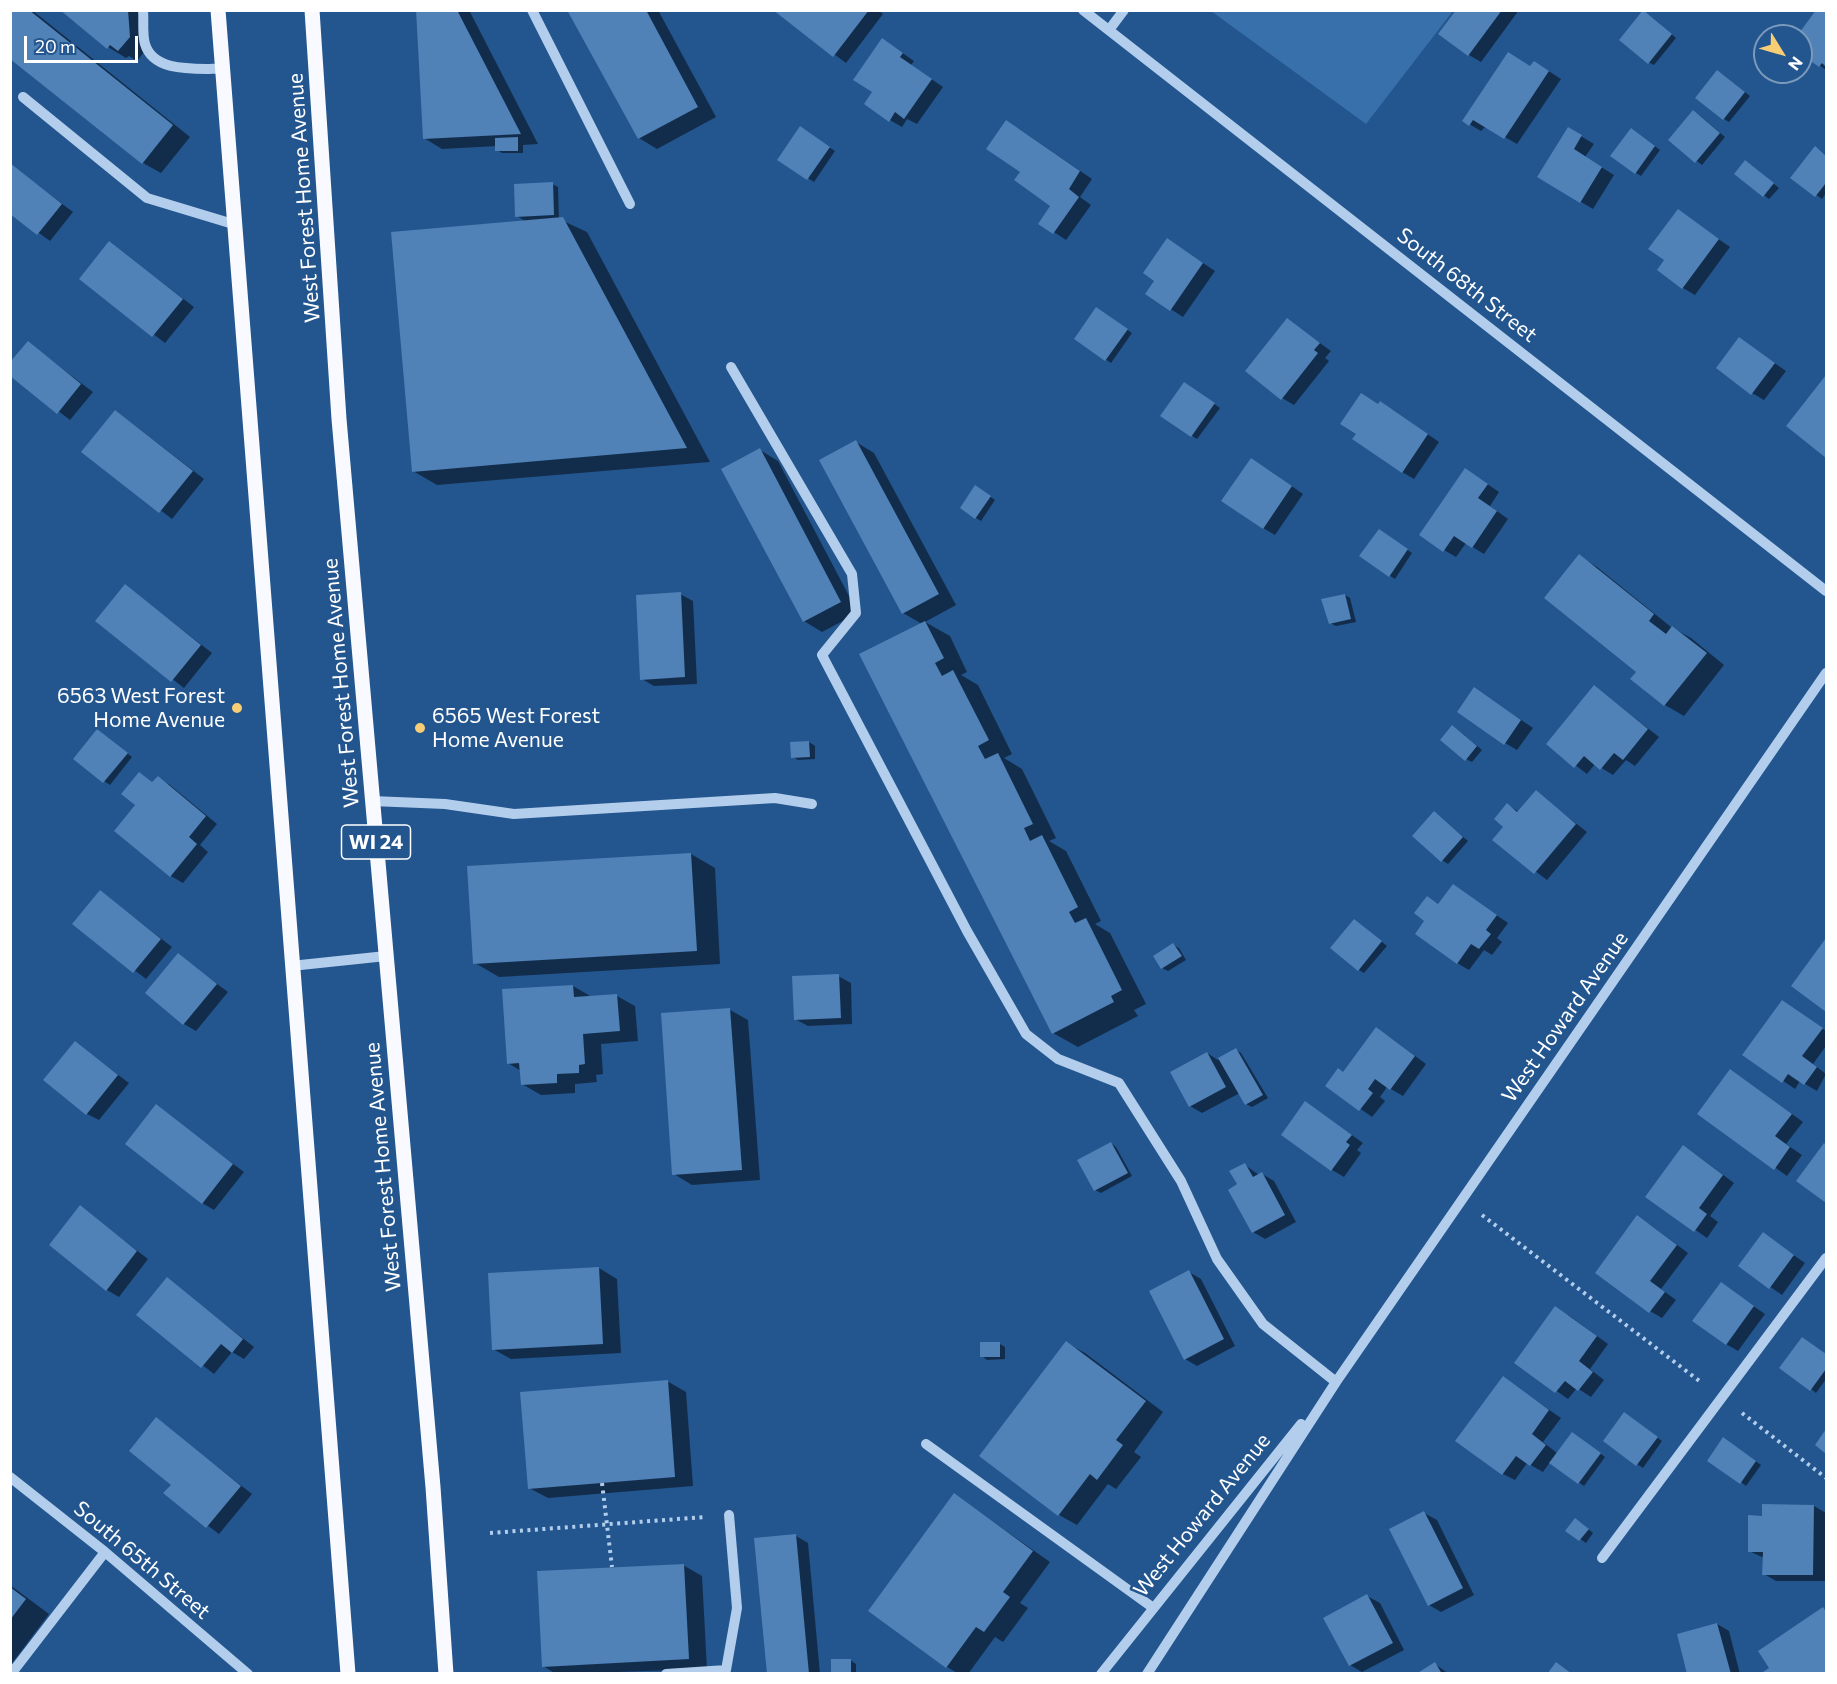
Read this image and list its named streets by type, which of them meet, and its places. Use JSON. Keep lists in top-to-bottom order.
{
  "streets": {
    "main road": ["West Forest Home Avenue", "WI 24"],
    "street": ["South 68th Street", "West Howard Avenue", "South 65th Street"]
  },
  "places": ["6563 West Forest Home Avenue", "6565 West Forest Home Avenue"],
  "scale_bar": "20 m",
  "north": "bottom right"
}
